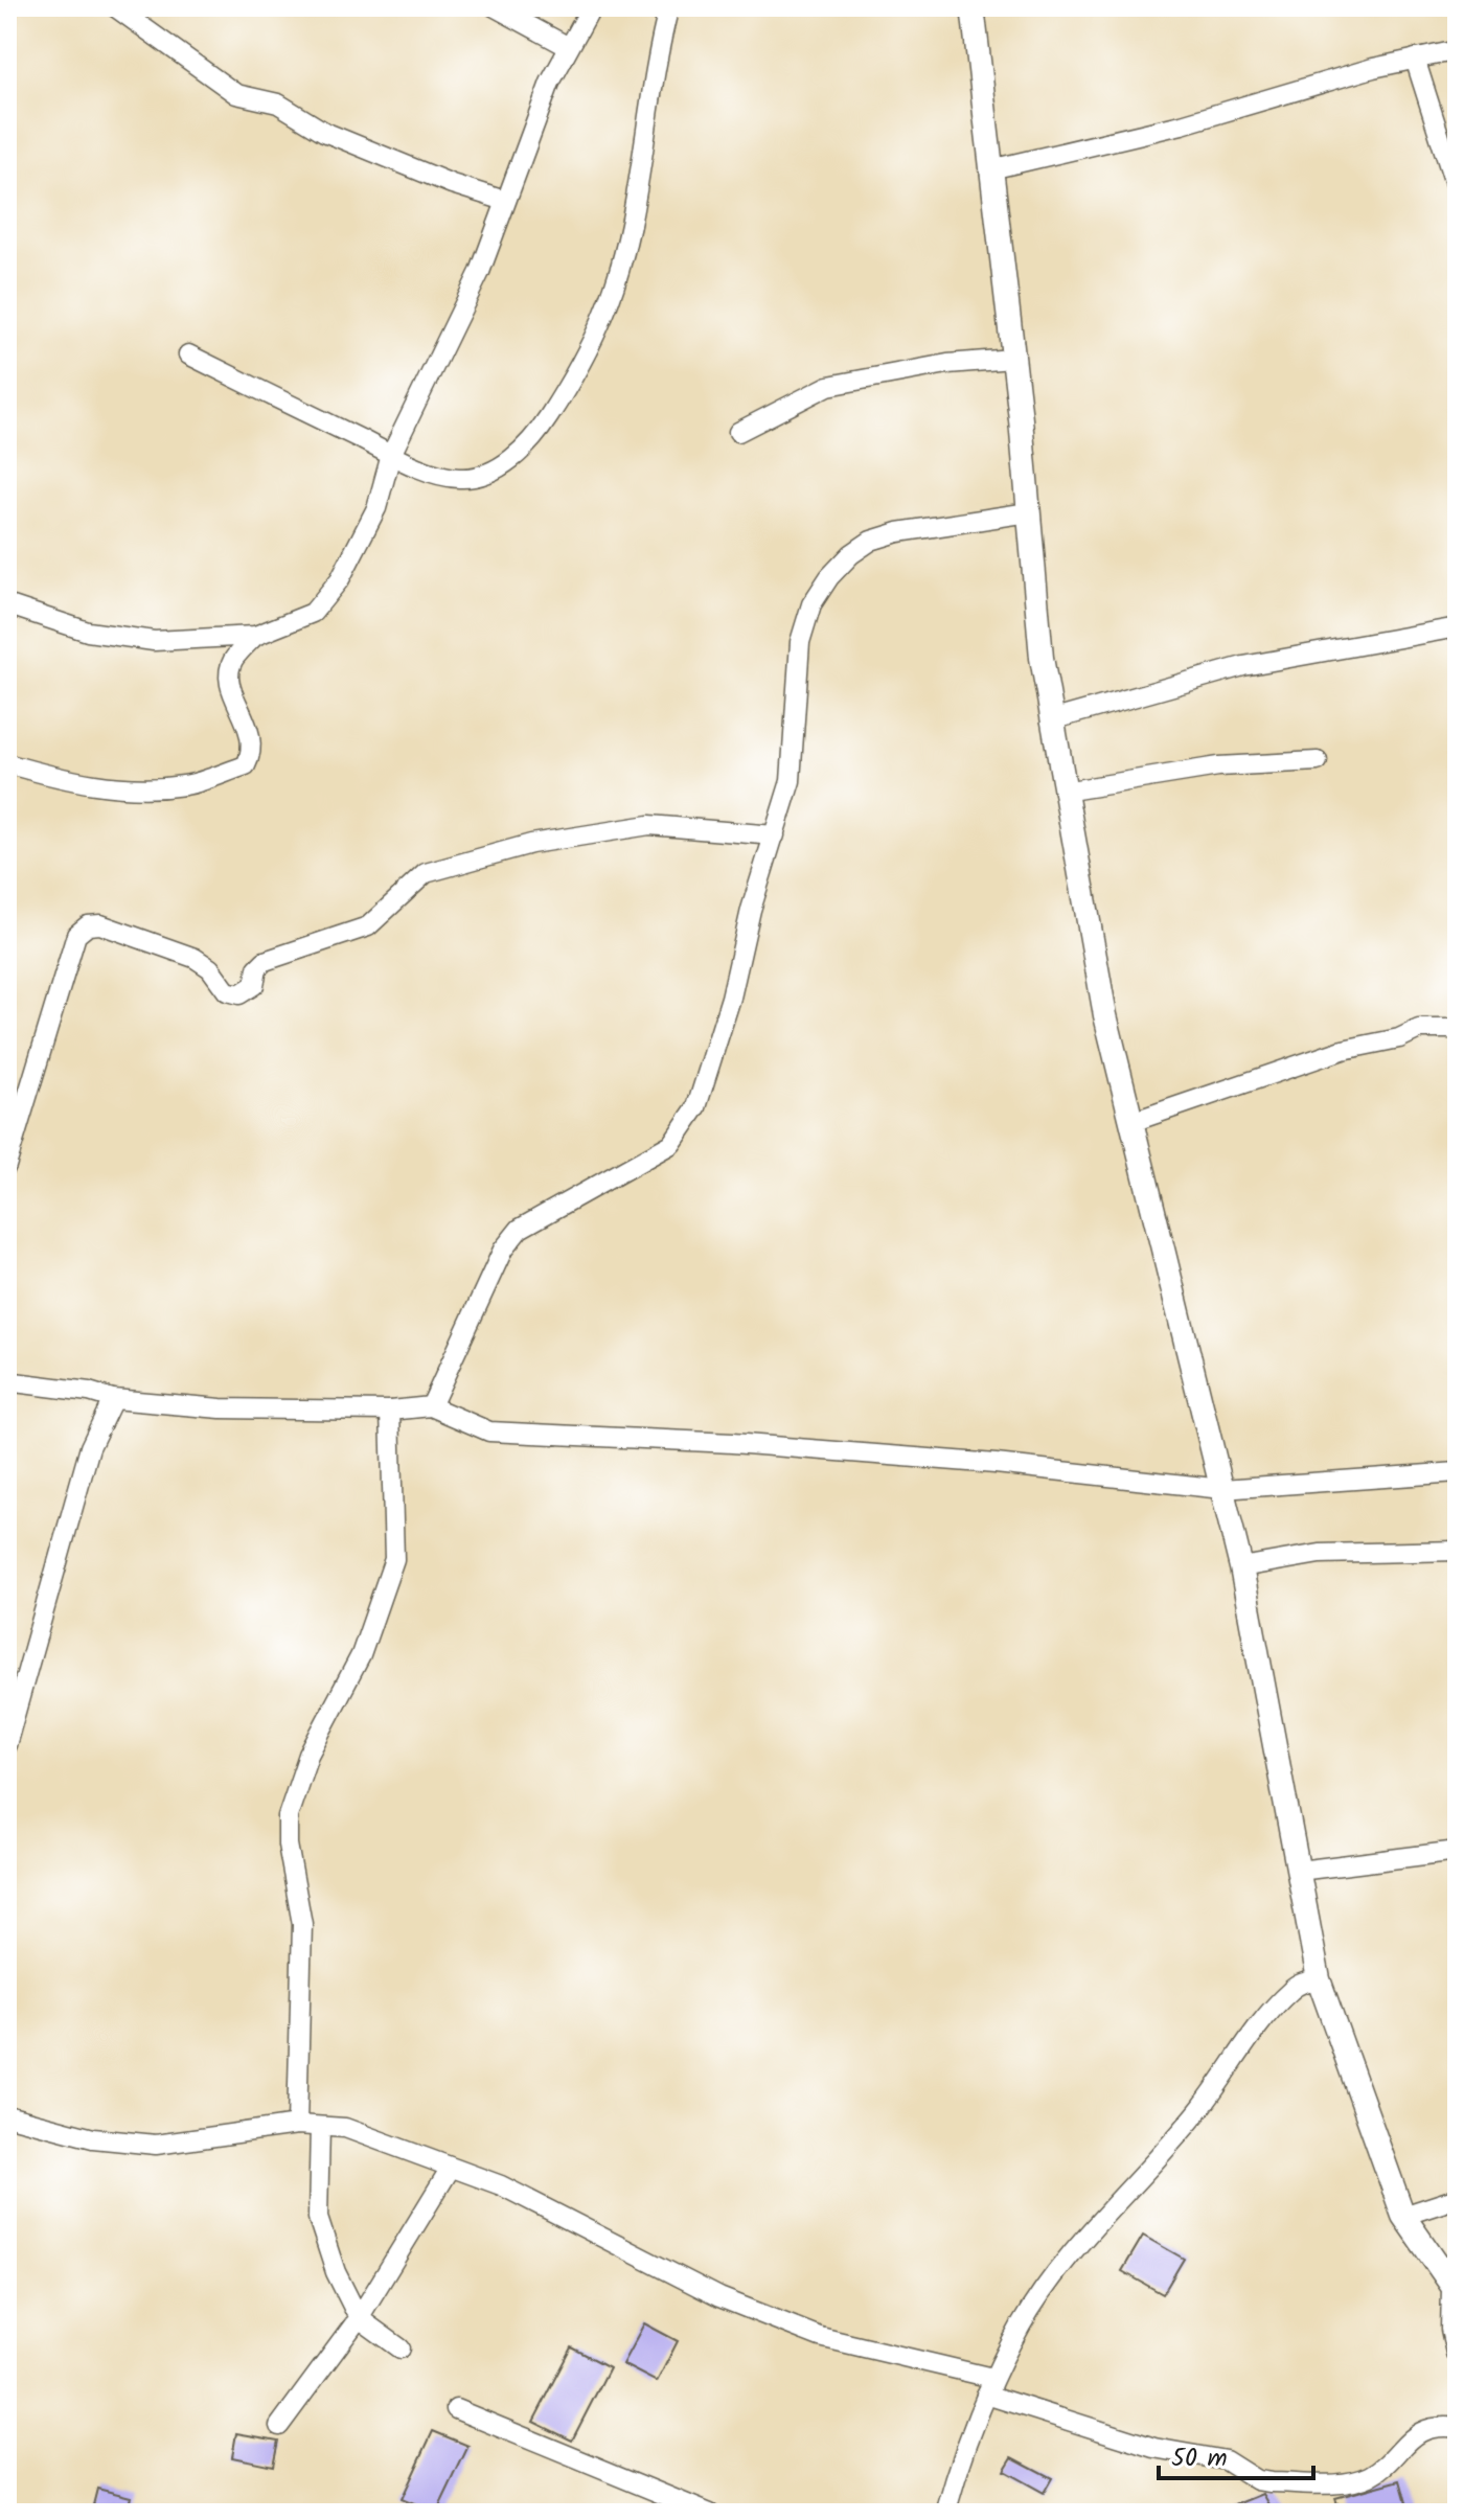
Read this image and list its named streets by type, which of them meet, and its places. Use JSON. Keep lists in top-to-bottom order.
{
  "scale_bar": "50 m"
}
